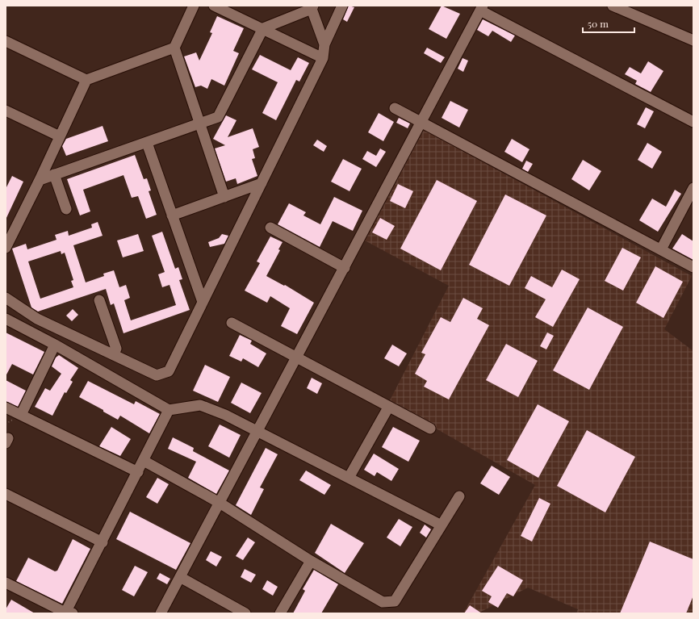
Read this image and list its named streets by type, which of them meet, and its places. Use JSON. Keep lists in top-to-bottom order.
{
  "scale_bar": "50 m"
}
